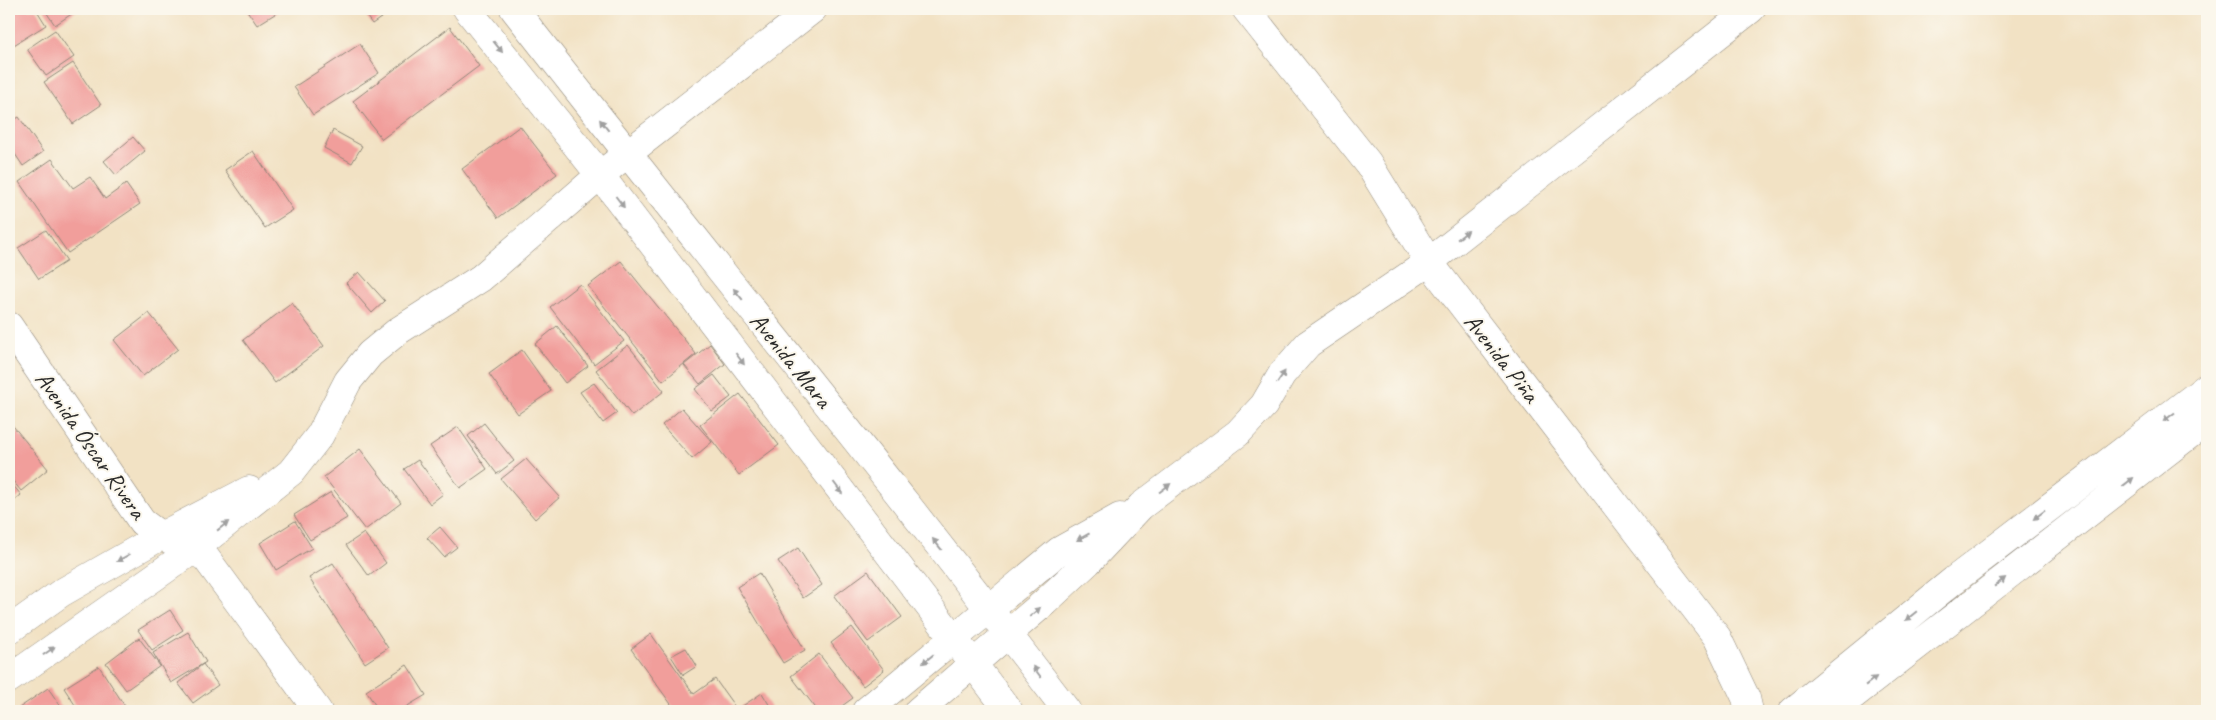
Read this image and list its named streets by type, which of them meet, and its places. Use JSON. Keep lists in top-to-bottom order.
{
  "streets": {
    "street": ["Avenida Piña", "Avenida Mara", "Avenida Óscar Rivera"]
  }
}
